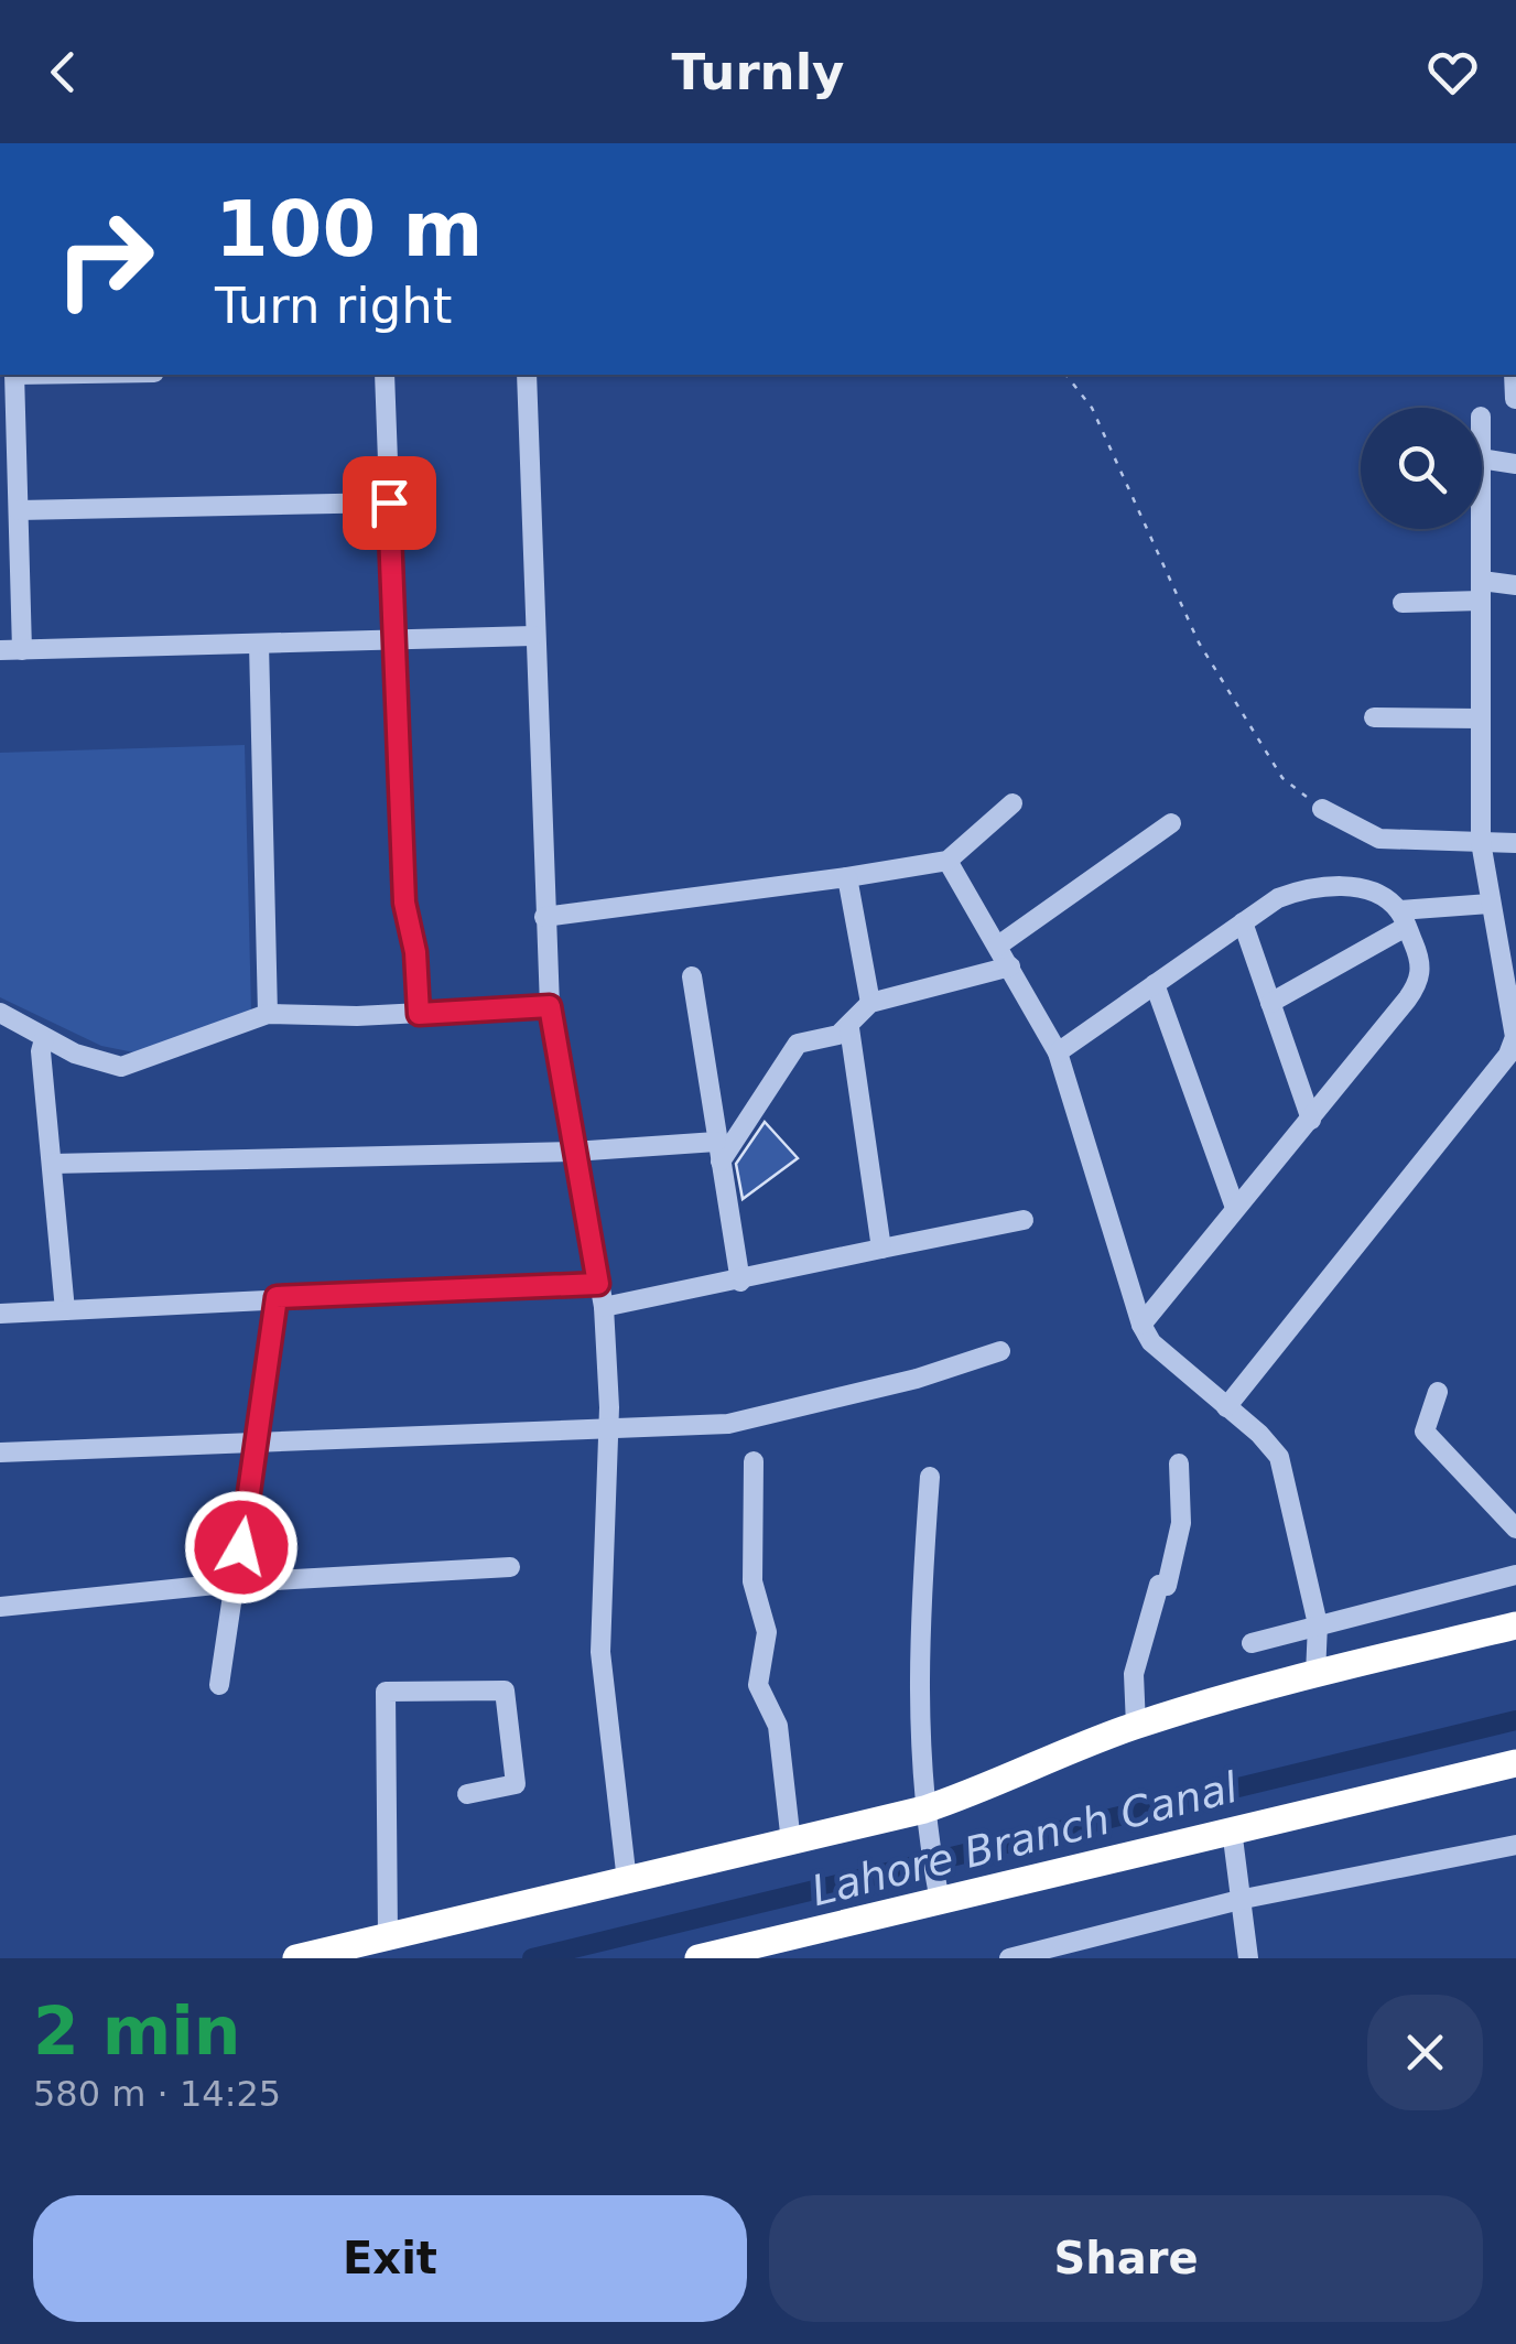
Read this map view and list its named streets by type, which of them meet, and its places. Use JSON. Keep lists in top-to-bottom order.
{
  "water": ["Lahore Branch Canal"],
  "page": {
    "header": "Turnly",
    "turn": ["100 m", "Turn right"],
    "heading": ["2 min", "580 m · 14:25"],
    "buttons": ["Exit", "Share"]
  }
}
